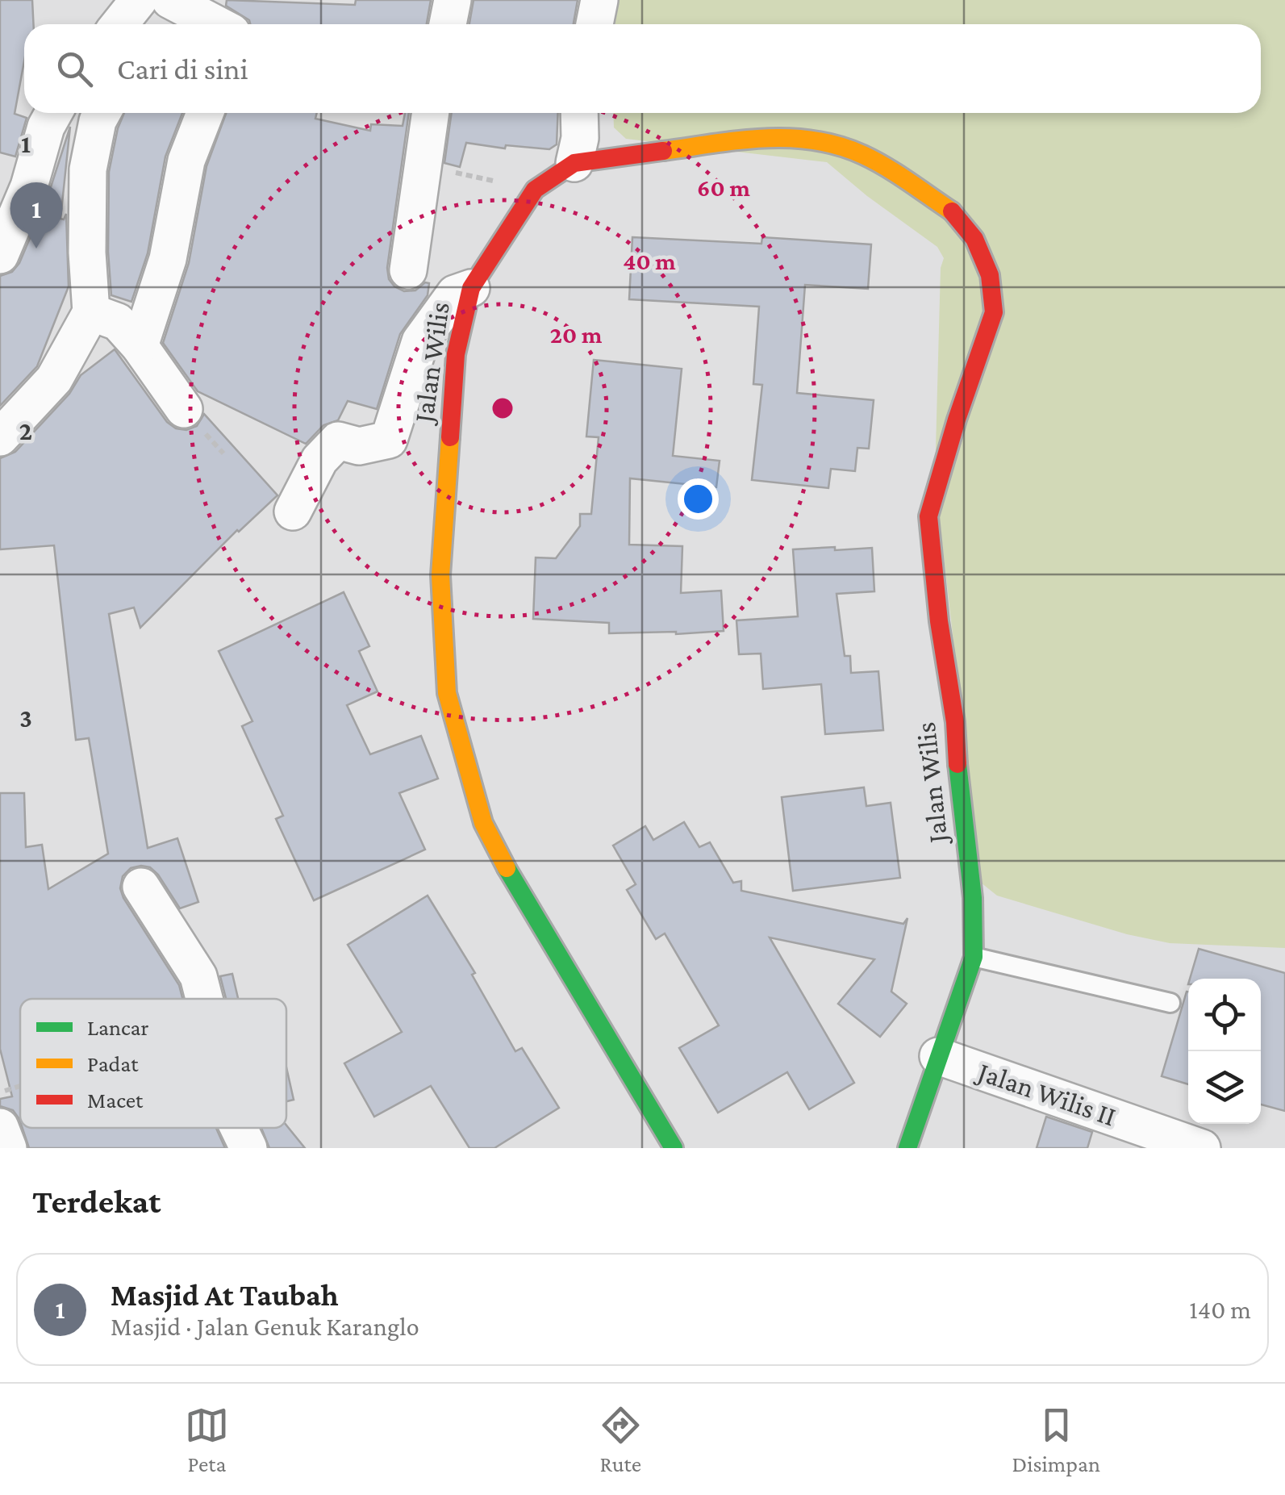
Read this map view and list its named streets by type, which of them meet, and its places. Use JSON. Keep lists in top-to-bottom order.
{
  "streets": {
    "street": ["Jalan Wilis", "Jalan Wilis II"]
  },
  "crossings": [
    ["Jalan Wilis", "Jalan Wilis II"]
  ],
  "legend": ["Lancar", "Padat", "Macet"],
  "page": {
    "search": "Cari di sini",
    "pins": "1",
    "heading": "Terdekat",
    "list": [
      {
        "mark": "1",
        "name": "Masjid At Taubah",
        "note": "Masjid · Jalan Genuk Karanglo",
        "value": "140 m"
      }
    ],
    "nav": ["Peta", "Rute", "Disimpan"]
  },
  "grid": {
    "rows": ["1", "2", "3"]
  },
  "rings": ["60 m", "40 m", "20 m"]
}
